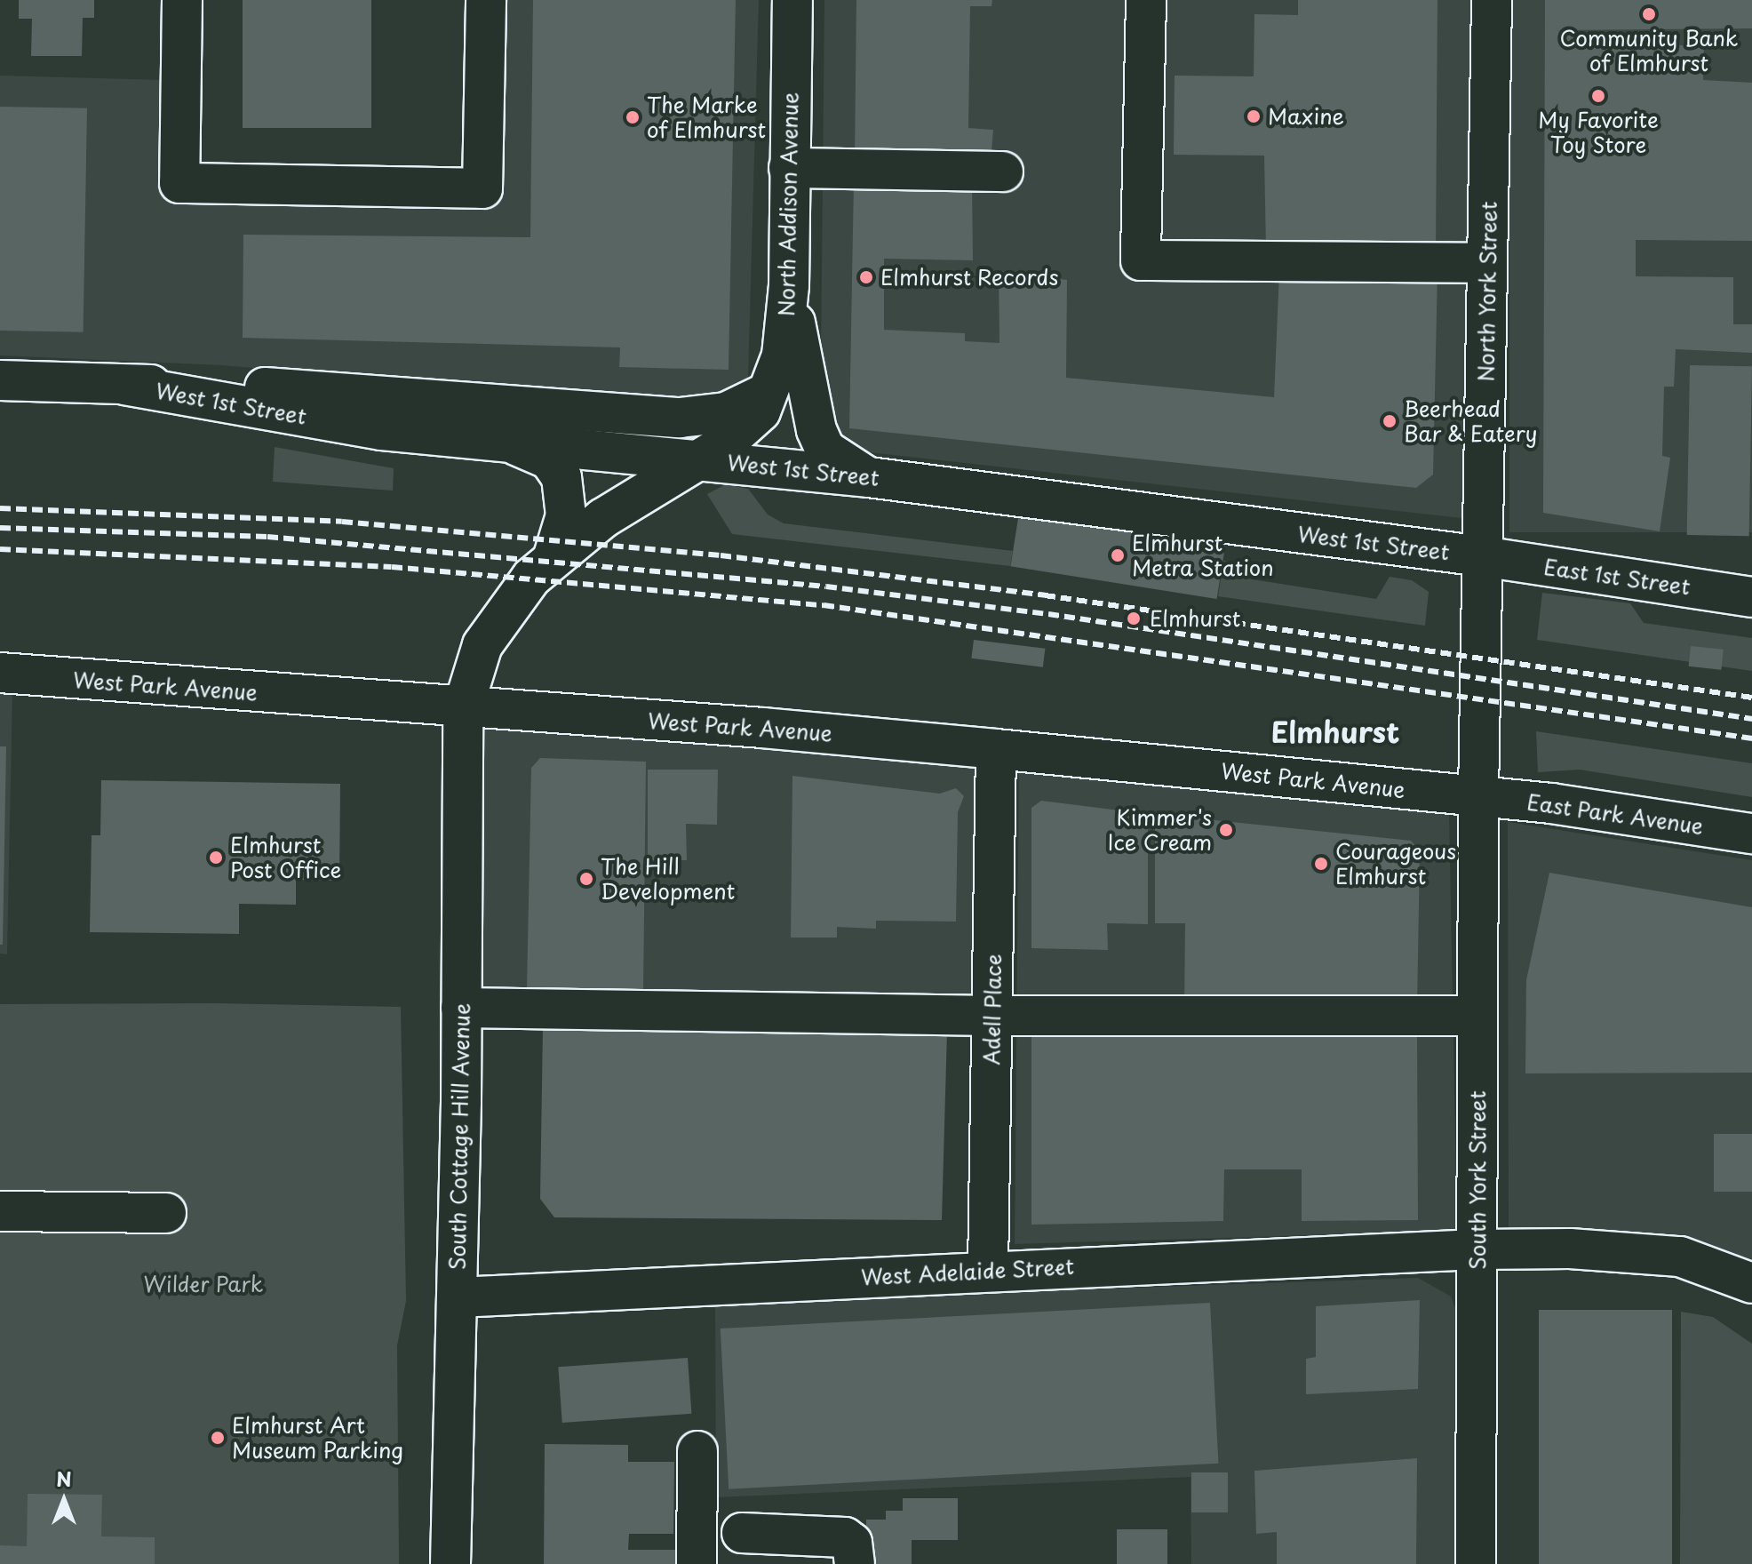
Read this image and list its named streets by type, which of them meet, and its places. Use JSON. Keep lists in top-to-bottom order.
{
  "streets": {
    "street": [
      "North Addison Avenue",
      "North York Street",
      "West 1st Street",
      "East 1st Street",
      "West Park Avenue",
      "East Park Avenue",
      "Adell Place",
      "South Cottage Hill Avenue",
      "South York Street",
      "West Adelaide Street"
    ]
  },
  "crossings": [
    ["North Addison Avenue", "West 1st Street"],
    ["North Addison Avenue", "South Cottage Hill Avenue"],
    ["North York Street", "West 1st Street"],
    ["North York Street", "East 1st Street"],
    ["North York Street", "West Park Avenue"],
    ["North York Street", "East Park Avenue"],
    ["North York Street", "South York Street"],
    ["West 1st Street", "East 1st Street"],
    ["West Park Avenue", "East Park Avenue"],
    ["West Park Avenue", "Adell Place"],
    ["West Park Avenue", "South Cottage Hill Avenue"],
    ["West Park Avenue", "South York Street"],
    ["East Park Avenue", "South York Street"],
    ["Adell Place", "West Adelaide Street"],
    ["South Cottage Hill Avenue", "West Adelaide Street"],
    ["South York Street", "West Adelaide Street"]
  ],
  "districts": ["Elmhurst"],
  "parks": ["Wilder Park"],
  "places": [
    "Community Bank of Elmhurst",
    "My Favorite Toy Store",
    "Maxine",
    "The Marke of Elmhurst",
    "Elmhurst Records",
    "Beerhead Bar & Eatery",
    "Elmhurst Metra Station",
    "Elmhurst",
    "Kimmer's Ice Cream",
    "Elmhurst Post Office",
    "Courageous Elmhurst",
    "The Hill Development",
    "Elmhurst Art Museum Parking"
  ],
  "north": "top"
}
